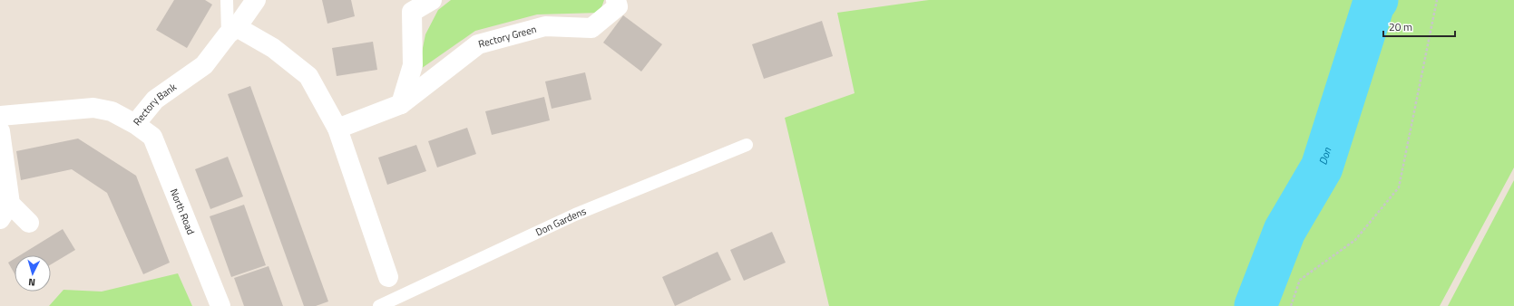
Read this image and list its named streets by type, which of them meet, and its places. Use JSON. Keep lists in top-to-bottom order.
{
  "streets": {
    "street": ["Rectory Green", "Rectory Bank", "North Road"],
    "lane": ["Don Gardens"]
  },
  "crossings": [
    ["Rectory Bank", "North Road"]
  ],
  "water": ["Don"],
  "scale_bar": "20 m",
  "north": "bottom"
}
